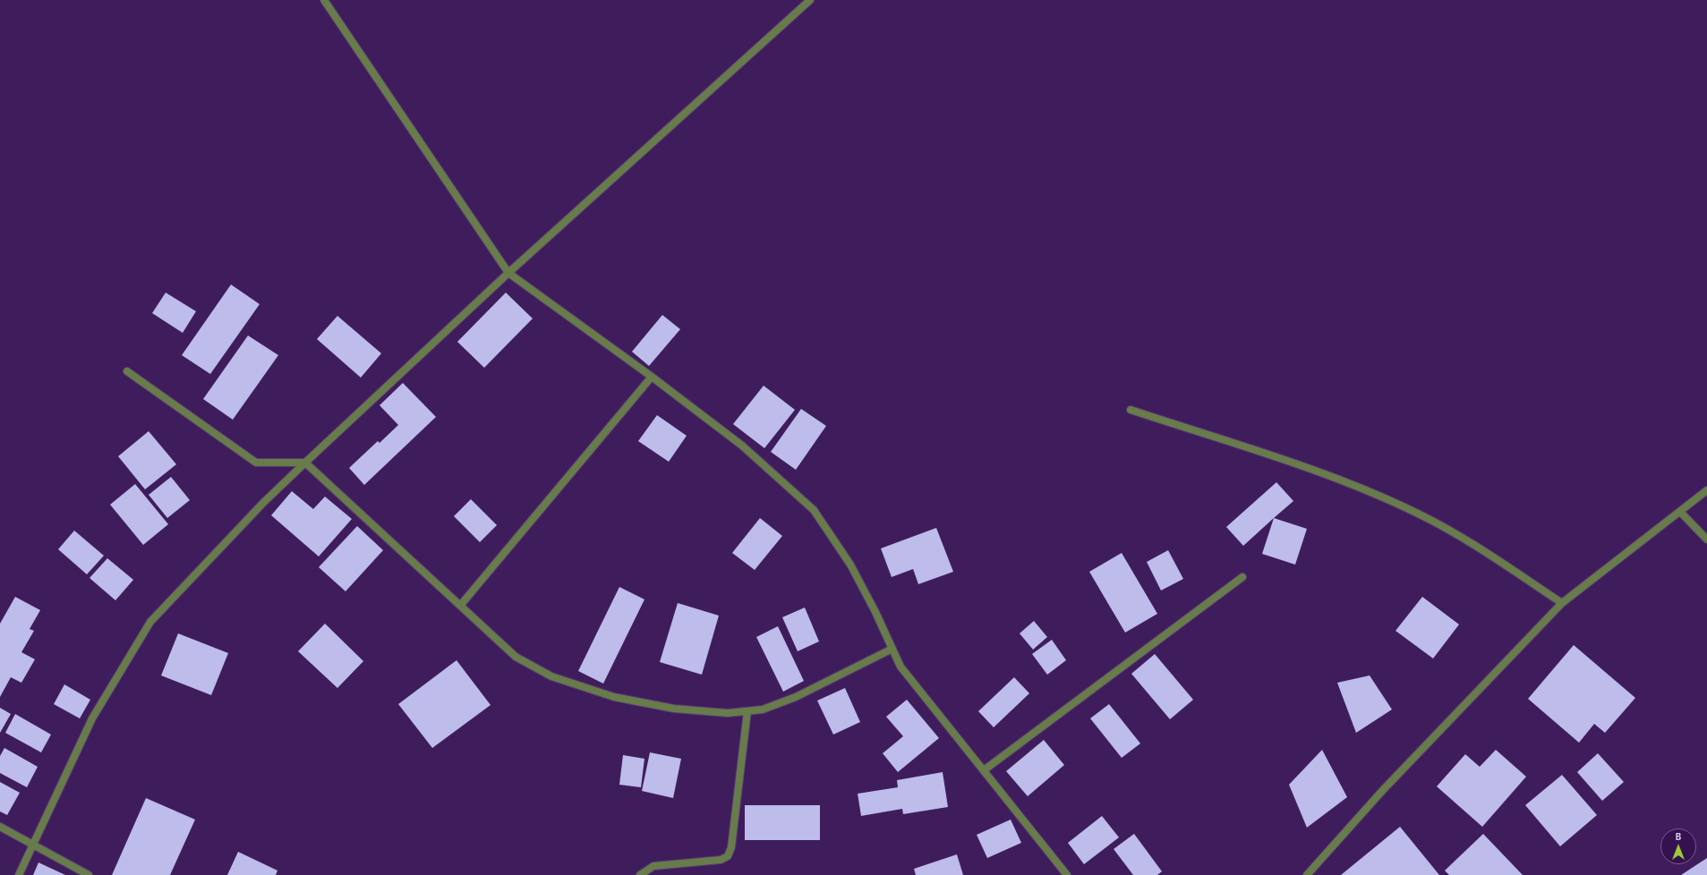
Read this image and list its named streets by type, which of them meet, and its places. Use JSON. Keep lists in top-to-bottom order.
{
  "north": "top"
}
